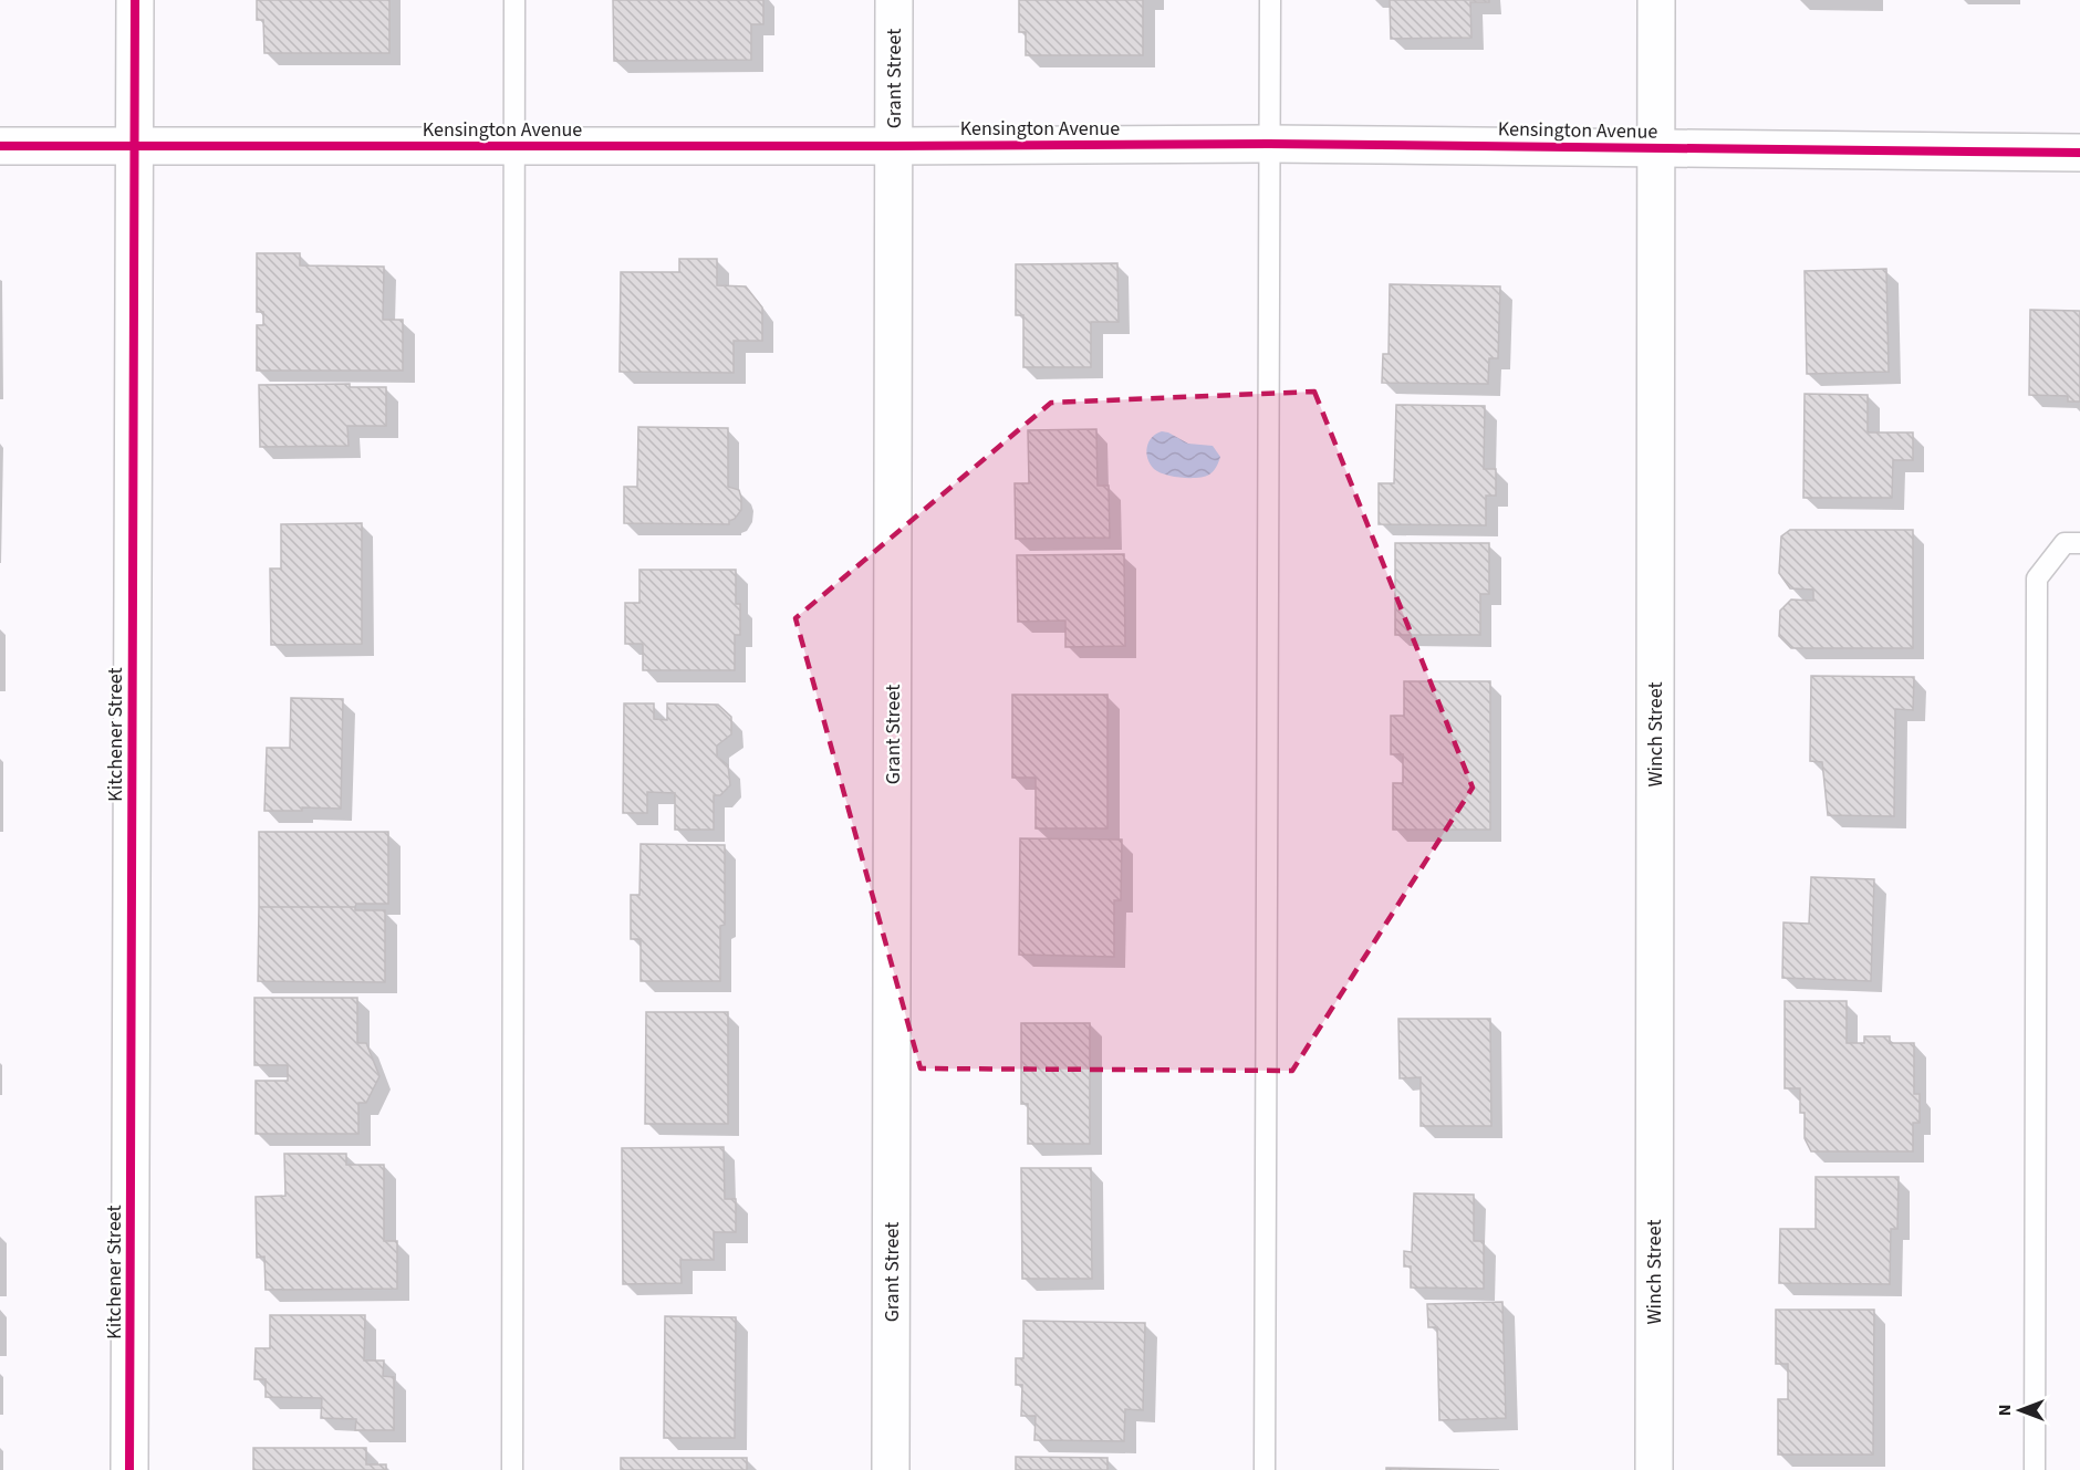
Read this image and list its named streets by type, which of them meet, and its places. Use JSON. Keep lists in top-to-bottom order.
{
  "streets": {
    "street": [
      "Grant Street",
      "Kensington Avenue",
      "Kitchener Street",
      "Winch Street"
    ]
  },
  "crossings": [
    ["Grant Street", "Kensington Avenue"],
    ["Kensington Avenue", "Kitchener Street"],
    ["Kensington Avenue", "Winch Street"]
  ],
  "north": "left"
}
